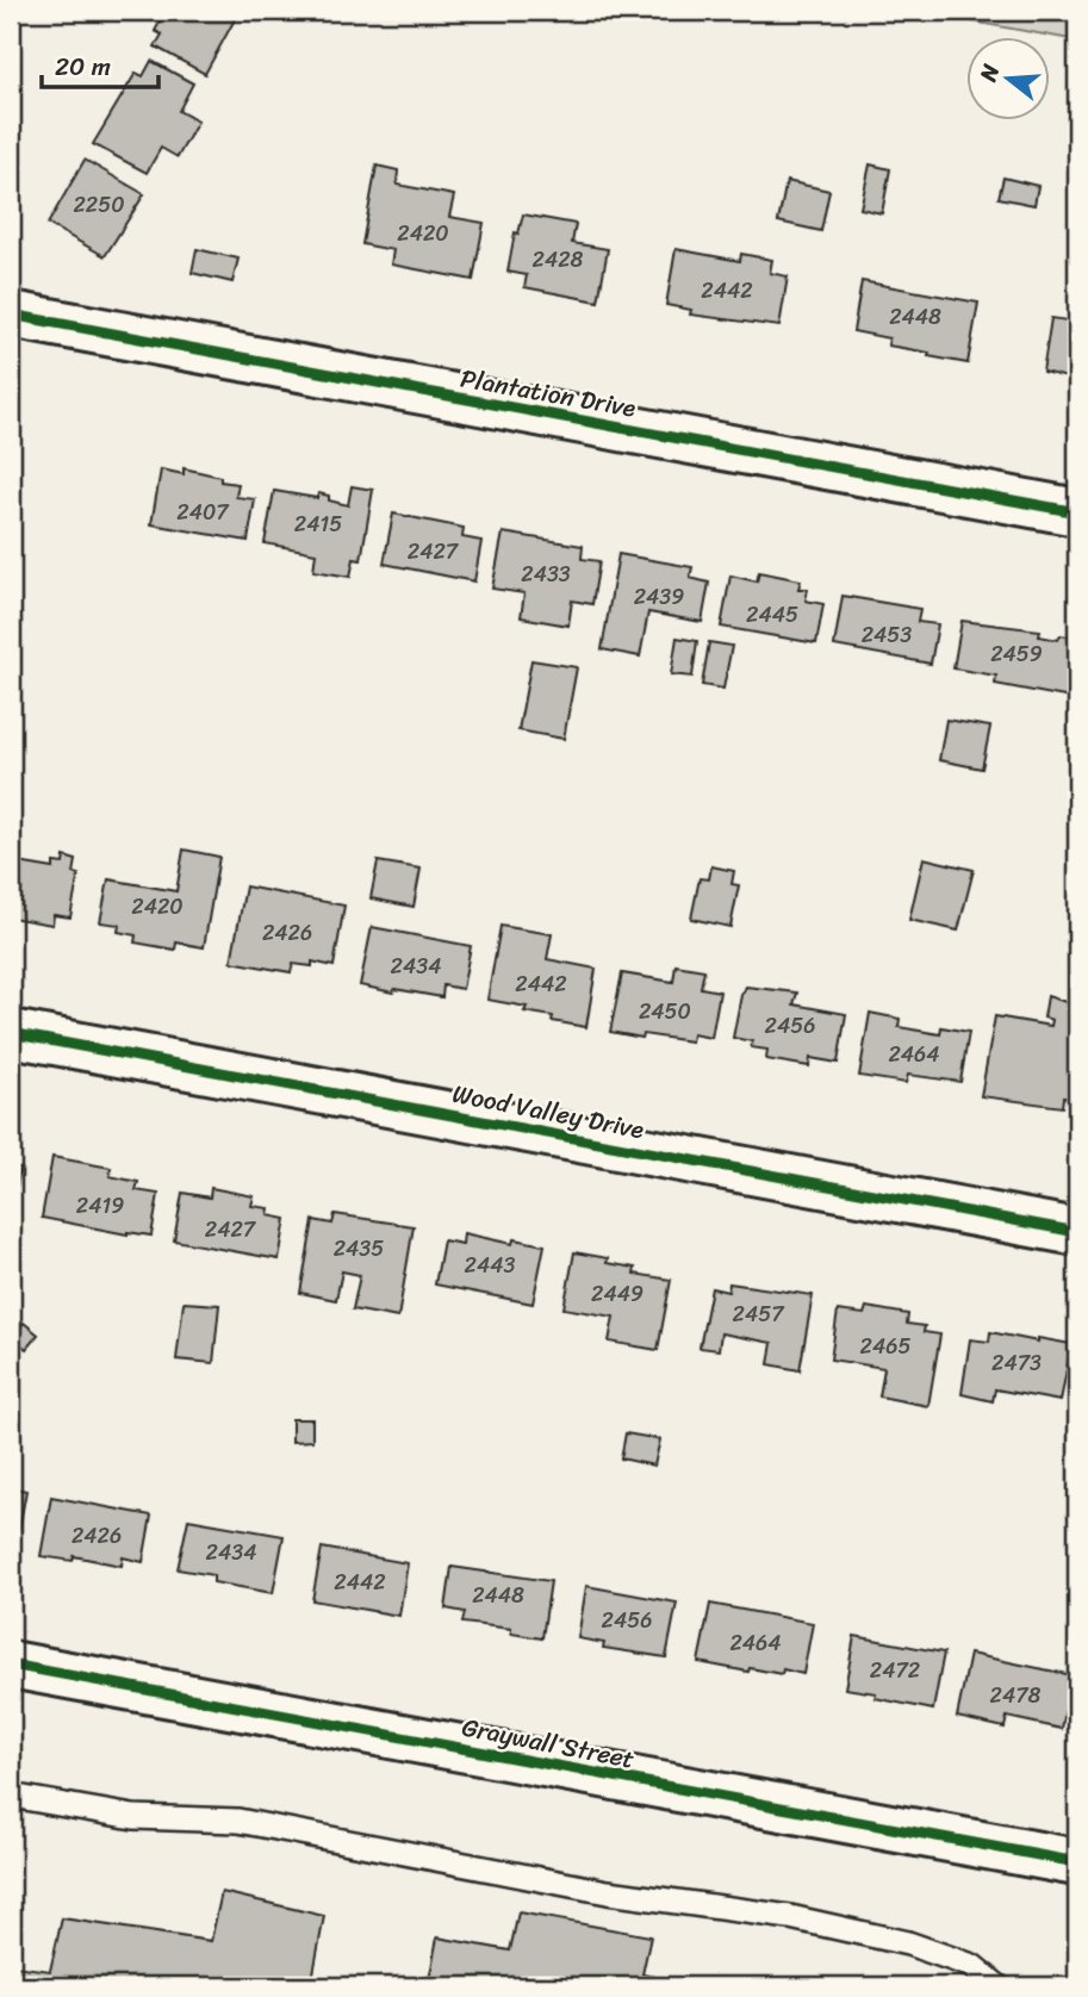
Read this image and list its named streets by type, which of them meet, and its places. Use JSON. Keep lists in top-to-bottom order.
{
  "streets": {
    "street": ["Plantation Drive", "Wood Valley Drive", "Graywall Street"]
  },
  "house_numbers": [
    "2250",
    "2420",
    "2428",
    "2442",
    "2448",
    "2407",
    "2415",
    "2427",
    "2433",
    "2439",
    "2445",
    "2453",
    "2459",
    "2420",
    "2426",
    "2434",
    "2442",
    "2450",
    "2456",
    "2464",
    "2419",
    "2427",
    "2435",
    "2443",
    "2449",
    "2457",
    "2465",
    "2473",
    "2426",
    "2434",
    "2442",
    "2448",
    "2456",
    "2464",
    "2472",
    "2478"
  ],
  "scale_bar": "20 m",
  "north": "left"
}
